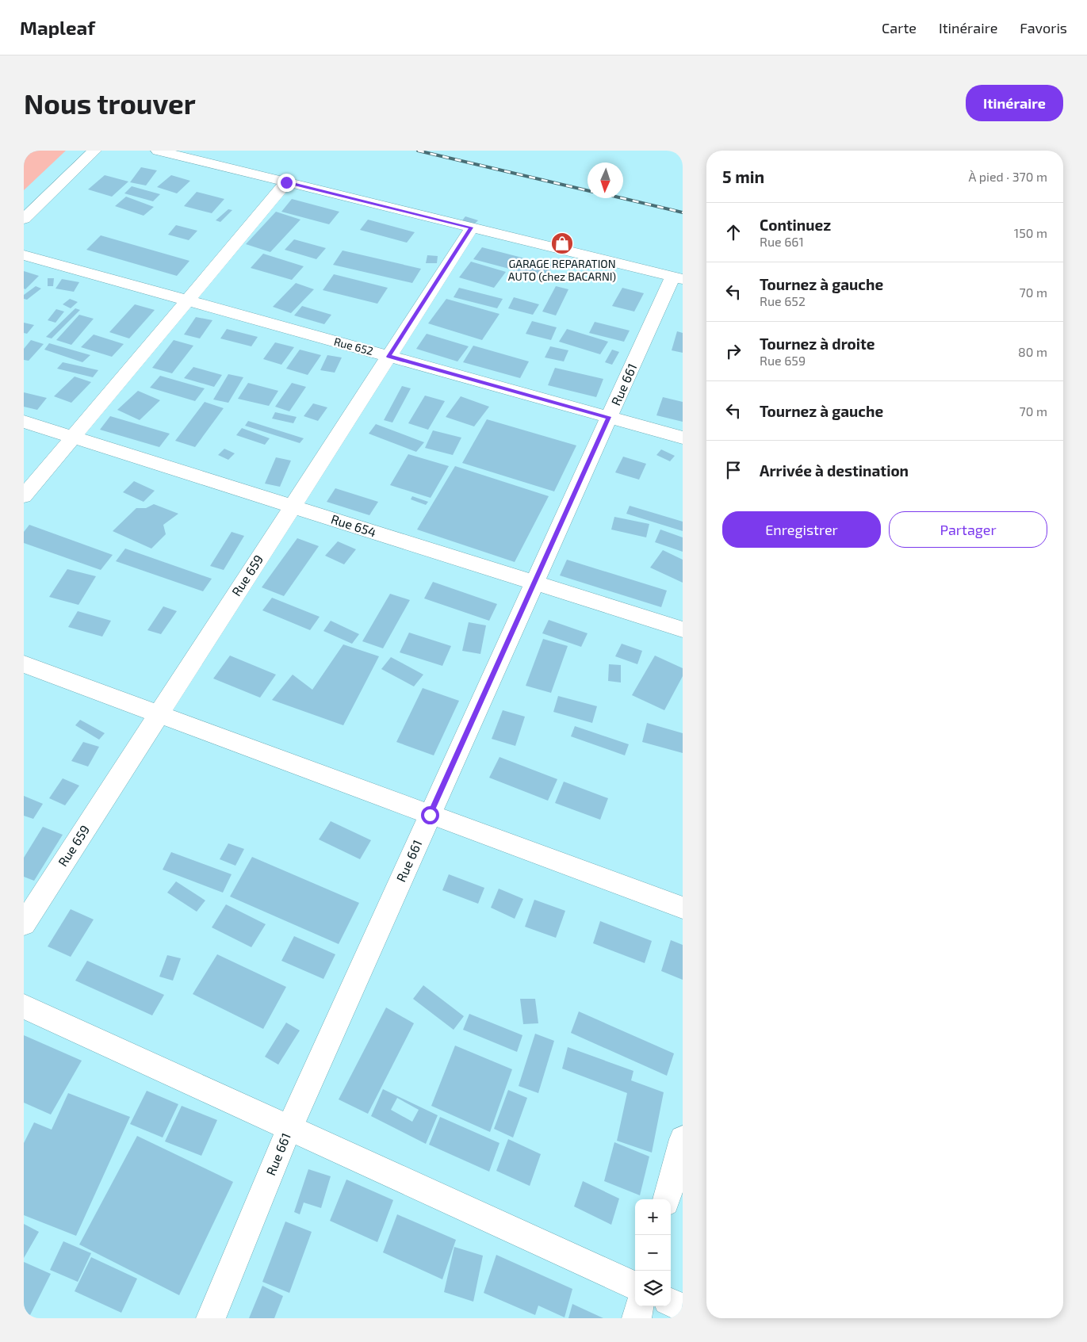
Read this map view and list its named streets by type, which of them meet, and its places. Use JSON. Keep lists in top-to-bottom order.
{
  "streets": {
    "street": [
      "Rue 652",
      "Rue 661",
      "Rue 654",
      "Rue 659"
    ]
  },
  "crossings": [
    ["Rue 652", "Rue 661"],
    ["Rue 652", "Rue 659"],
    ["Rue 661", "Rue 654"],
    ["Rue 654", "Rue 659"]
  ],
  "places": {
    "shop": ["GARAGE REPARATION AUTO (chez BACARNI)"]
  },
  "north": "bottom",
  "page": {
    "header": "Mapleaf",
    "nav": ["Carte", "Itinéraire", "Favoris"],
    "buttons": [
      "Itinéraire",
      ["Enregistrer", "Partager"]
    ],
    "title": "Nous trouver",
    "heading": ["5 min", "À pied · 370 m"],
    "list": [
      ["Continuez", "Rue 661", "150 m"],
      ["Tournez à gauche", "Rue 652", "70 m"],
      ["Tournez à droite", "Rue 659", "80 m"],
      ["Tournez à gauche", "70 m"],
      "Arrivée à destination"
    ],
    "map_buttons": ["+", "−"]
  }
}
